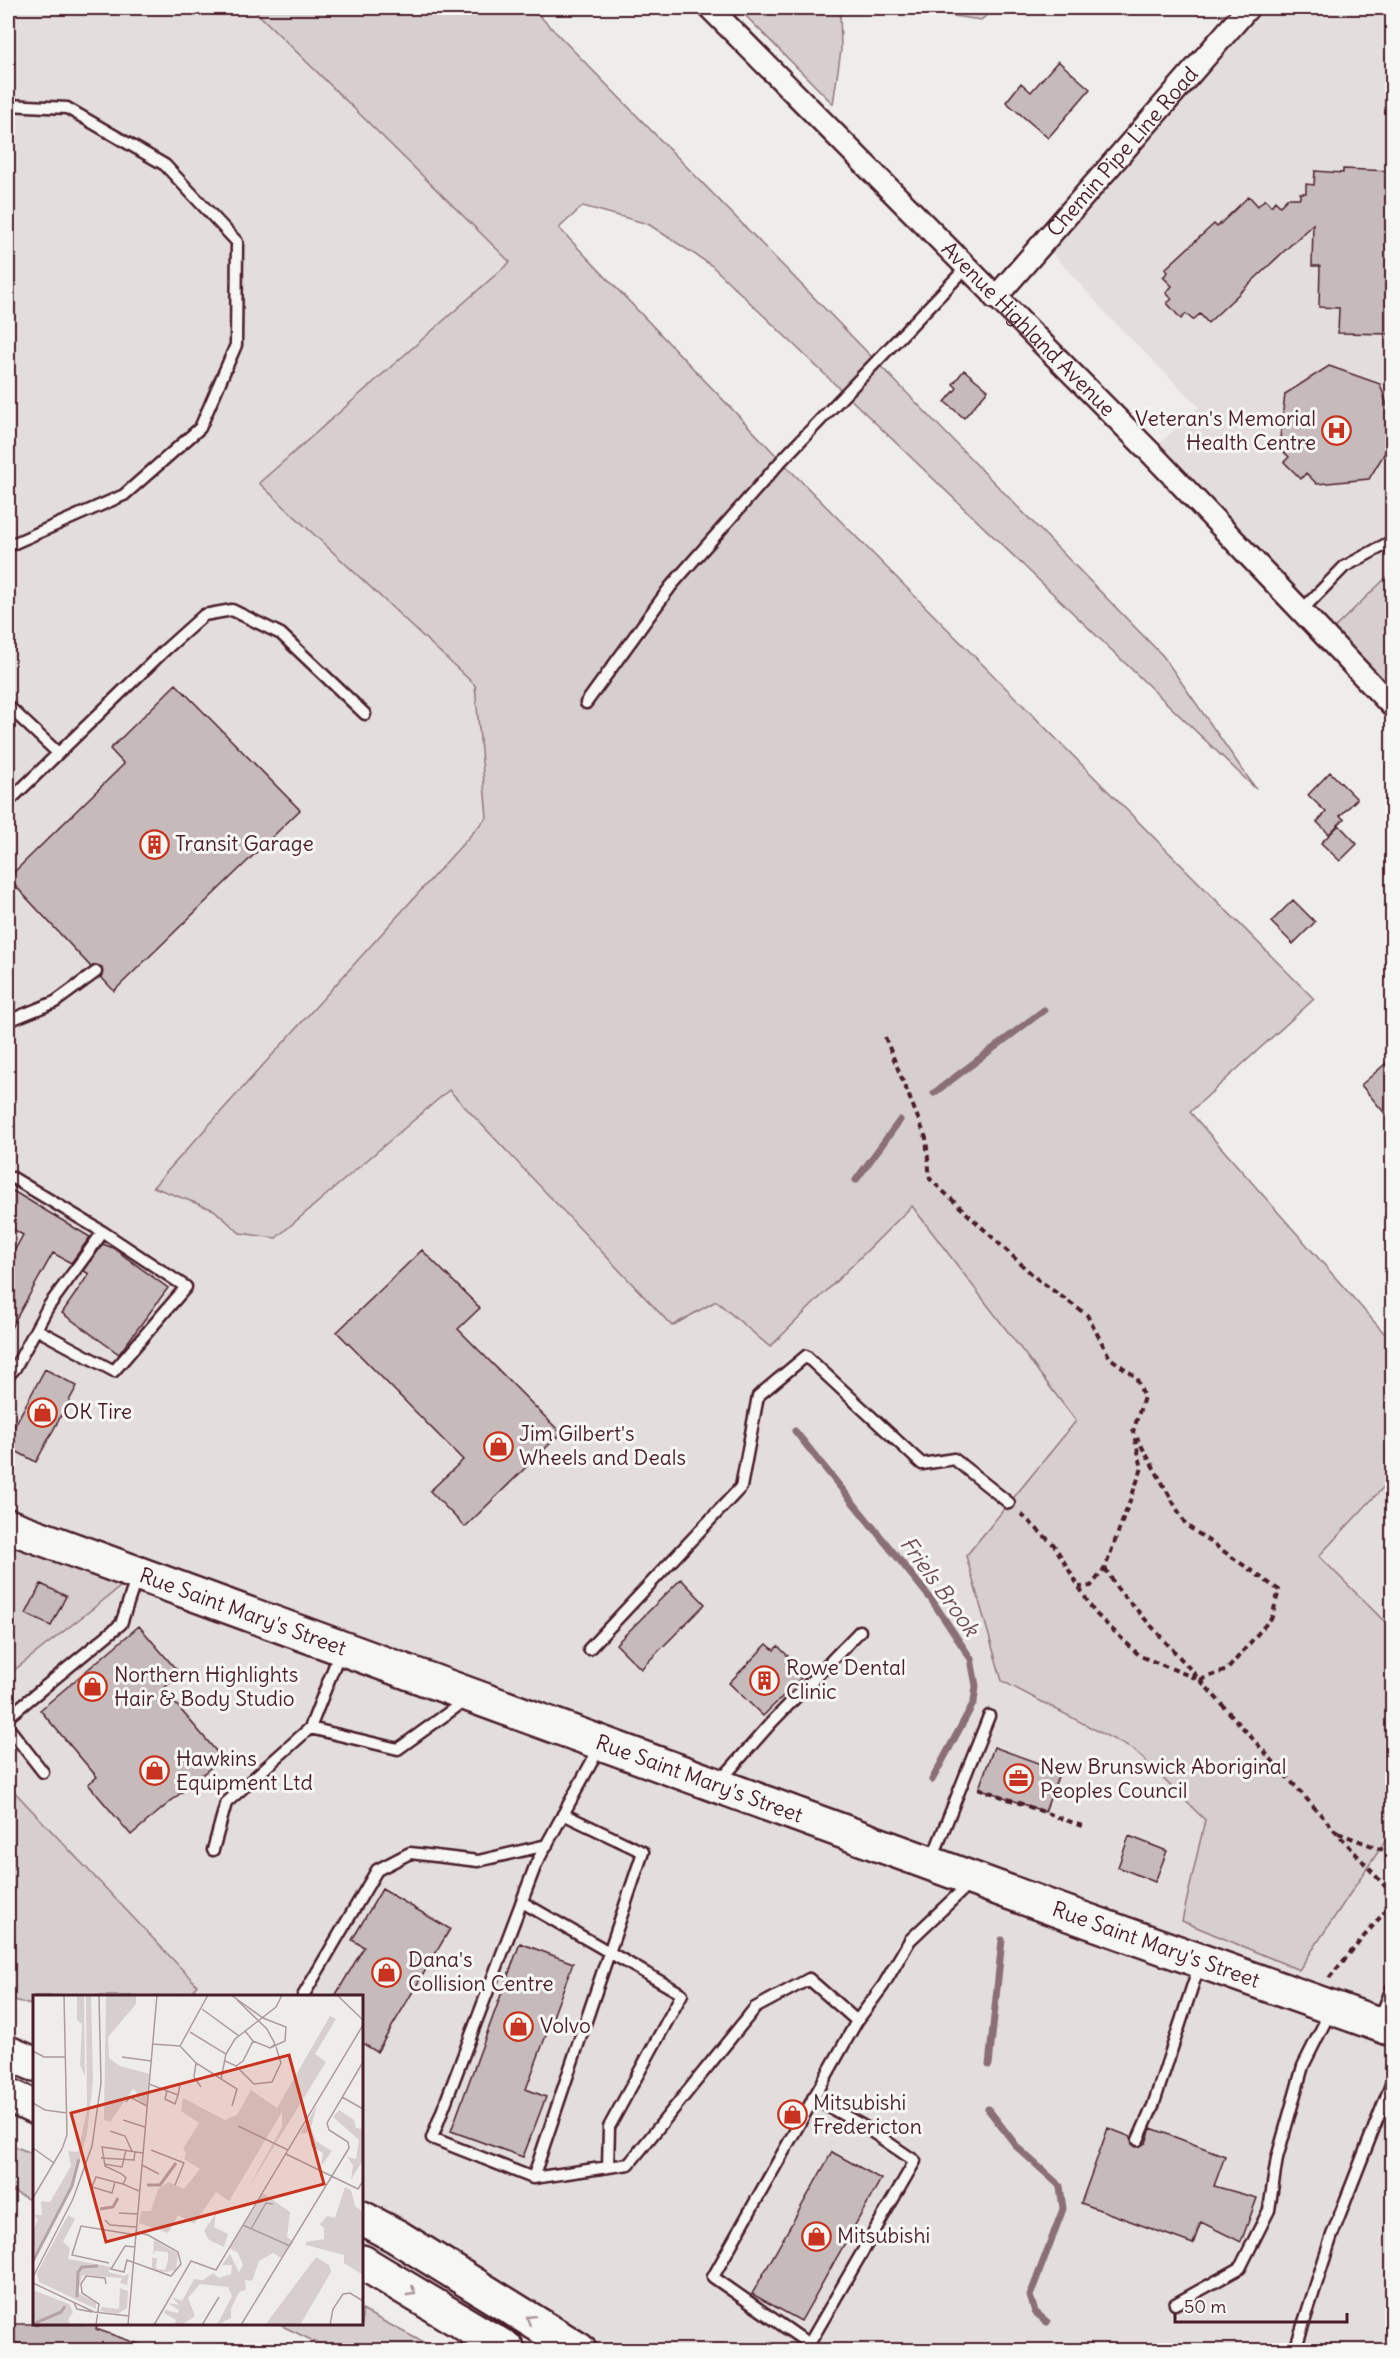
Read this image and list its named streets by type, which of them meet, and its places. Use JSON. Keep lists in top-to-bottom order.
{
  "streets": {
    "main road": ["Rue Saint Mary's Street"],
    "street": ["Chemin Pipe Line Road", "Avenue Highland Avenue"]
  },
  "crossings": [
    ["Chemin Pipe Line Road", "Avenue Highland Avenue"]
  ],
  "water": ["Friels Brook"],
  "places": {
    "hospital": ["Veteran's Memorial Health Centre"],
    "building": ["Transit Garage", "Rowe Dental Clinic"],
    "shop": [
      "OK Tire",
      "Jim Gilbert's Wheels and Deals",
      "Northern Highlights Hair & Body Studio",
      "Hawkins Equipment Ltd",
      "Dana's Collision Centre",
      "Volvo",
      "Mitsubishi Fredericton",
      "Mitsubishi"
    ],
    "office": ["New Brunswick Aboriginal Peoples Council"]
  },
  "scale_bar": "50 m"
}
